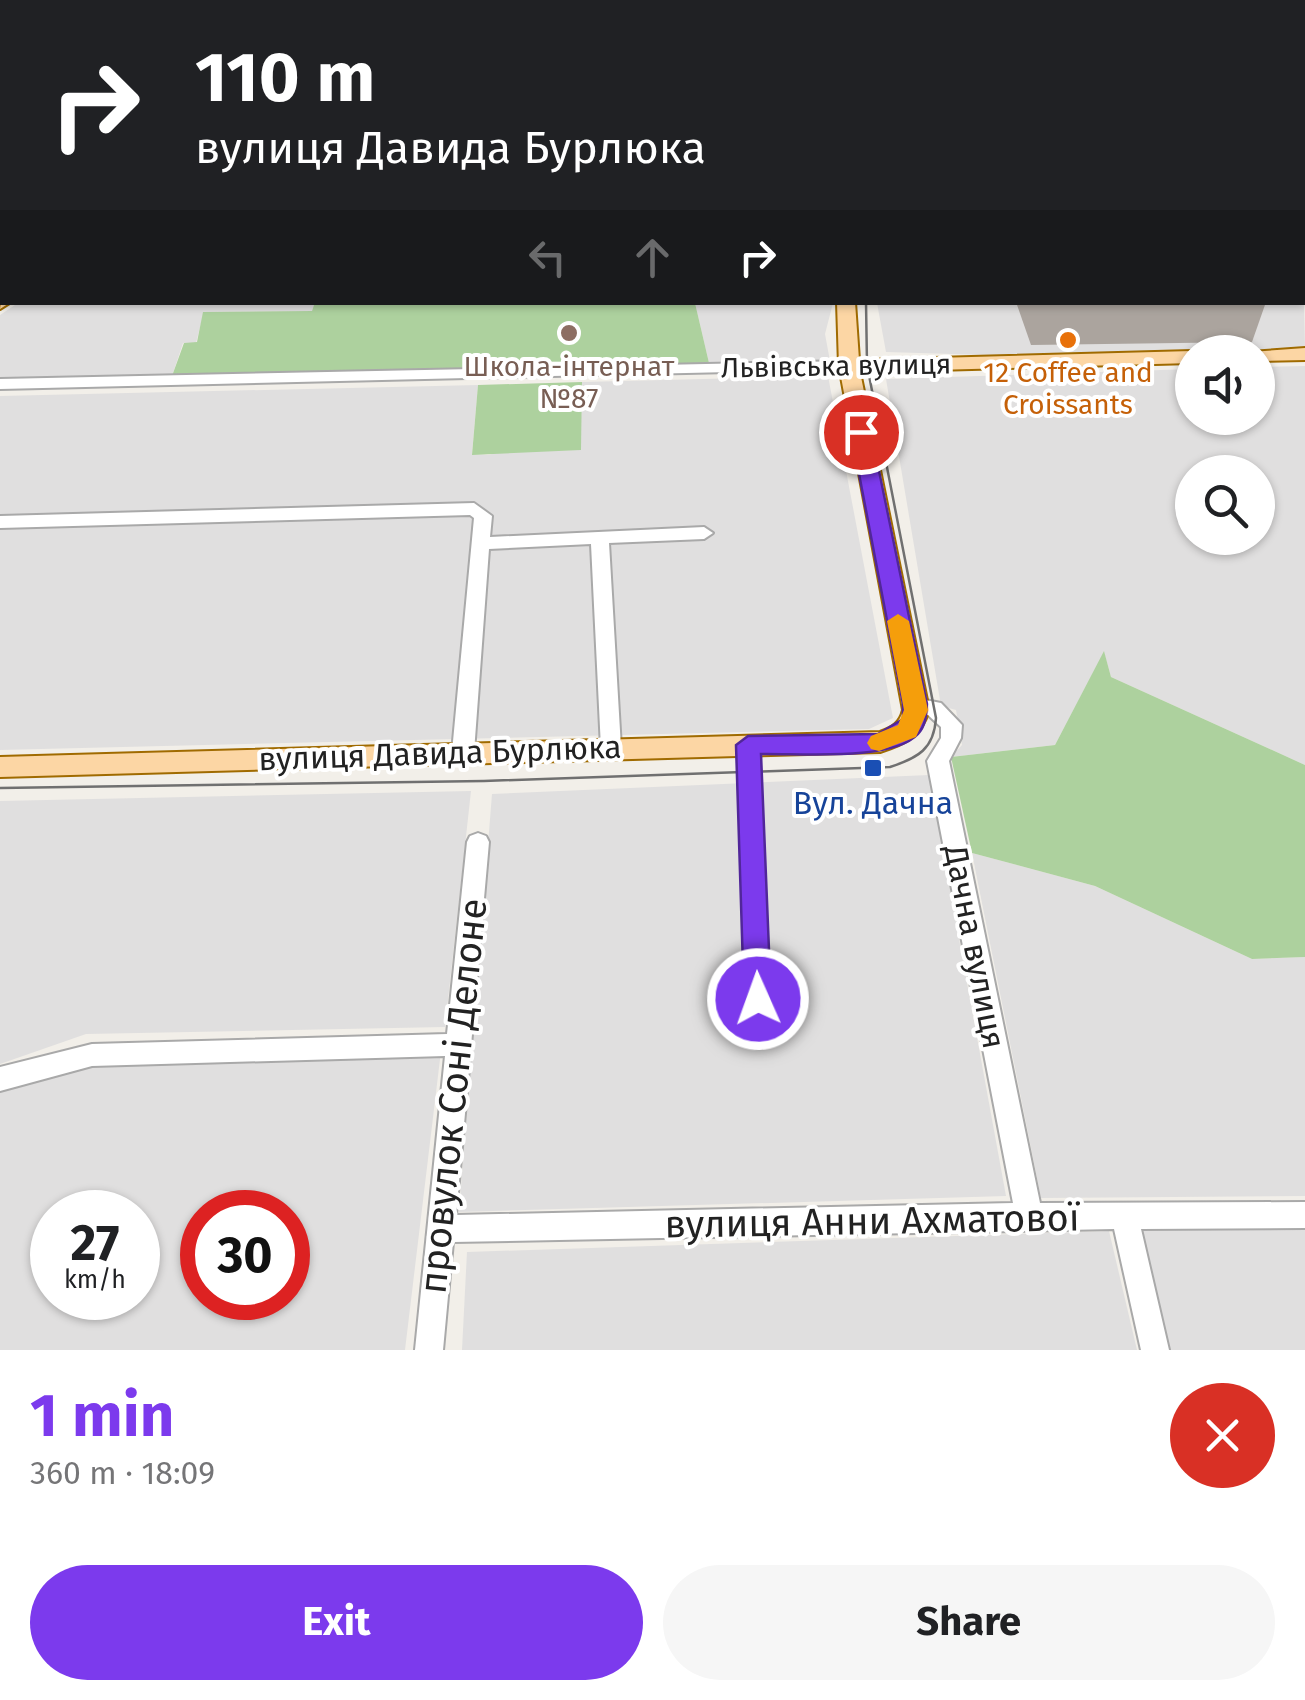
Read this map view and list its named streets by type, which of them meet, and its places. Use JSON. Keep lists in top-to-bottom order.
{
  "streets": {
    "main road": ["Львівська вулиця", "вулиця Давида Бурлюка"],
    "street": ["Дачна вулиця", "провулок Соні Делоне", "вулиця Анни Ахматової"]
  },
  "crossings": [
    ["вулиця Давида Бурлюка", "Дачна вулиця"],
    ["Дачна вулиця", "вулиця Анни Ахматової"],
    ["провулок Соні Делоне", "вулиця Анни Ахматової"]
  ],
  "places": {
    "other": ["Школа-інтернат №87", "12 Coffee and Croissants"],
    "transit": ["Вул. Дачна"]
  },
  "page": {
    "turn": ["110 m", "вулиця Давида Бурлюка"],
    "speed": "27 km/h",
    "limit": "30",
    "heading": ["1 min", "360 m · 18:09"],
    "buttons": ["Exit", "Share"]
  }
}
